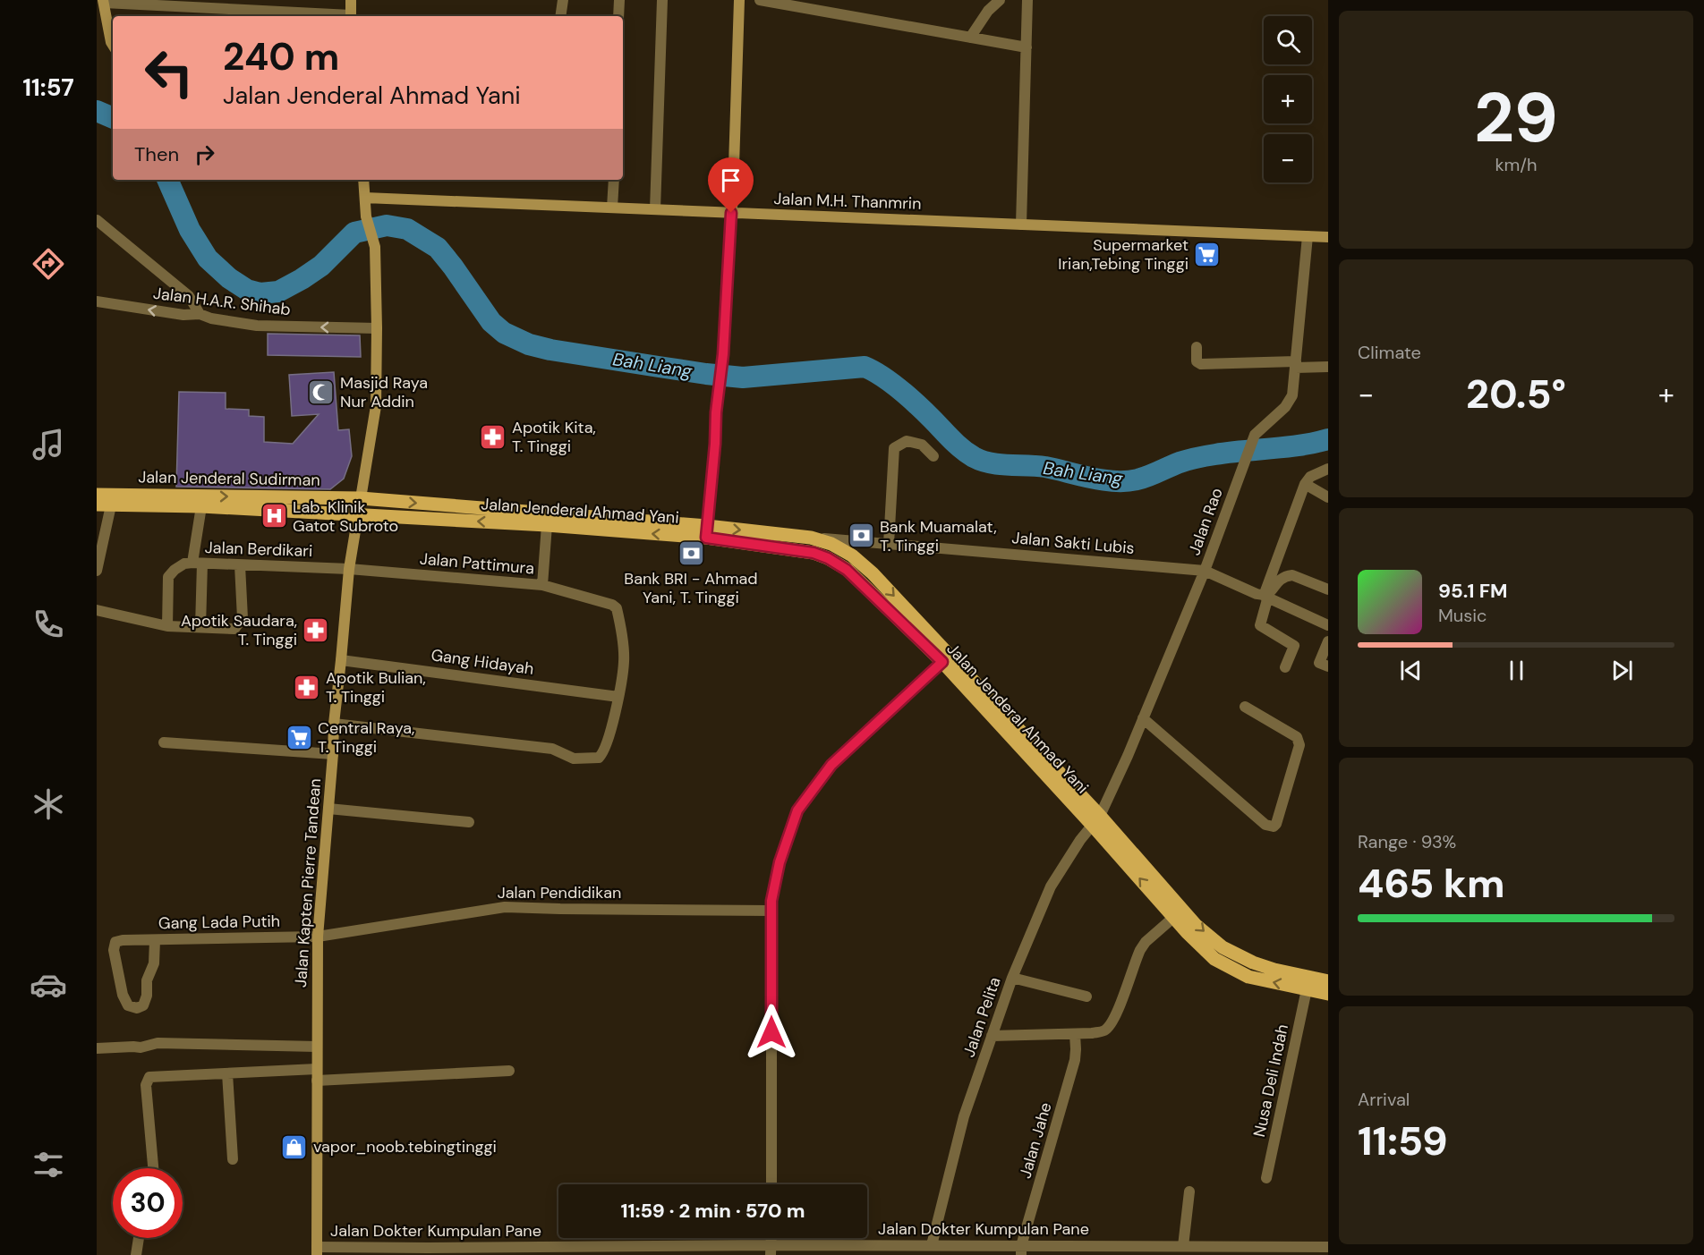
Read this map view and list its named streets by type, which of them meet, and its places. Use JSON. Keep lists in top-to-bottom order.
{
  "streets": {
    "main road": ["Jalan Jenderal Sudirman", "Jalan Jenderal Ahmad Yani"],
    "street": [
      "Jalan M.H. Thanmrin",
      "Jalan H.A.R. Shihab",
      "Jalan Rao",
      "Jalan Sakti Lubis",
      "Jalan Berdikari",
      "Jalan Pattimura",
      "Gang Hidayah",
      "Jalan Kapten Pierre Tandean",
      "Jalan Pendidikan",
      "Gang Lada Putih",
      "Jalan Pelita",
      "Nusa Deli Indah",
      "Jalan Jahe",
      "Jalan Dokter Kumpulan Pane"
    ]
  },
  "crossings": [
    ["Jalan M.H. Thanmrin", "Jalan Rao"],
    ["Jalan M.H. Thanmrin", "Jalan Kapten Pierre Tandean"],
    ["Jalan H.A.R. Shihab", "Jalan Kapten Pierre Tandean"],
    ["Jalan Jenderal Sudirman", "Jalan Jenderal Ahmad Yani"],
    ["Jalan Jenderal Sudirman", "Jalan Berdikari"],
    ["Jalan Jenderal Sudirman", "Jalan Kapten Pierre Tandean"],
    ["Jalan Jenderal Ahmad Yani", "Jalan Rao"],
    ["Jalan Jenderal Ahmad Yani", "Jalan Sakti Lubis"],
    ["Jalan Jenderal Ahmad Yani", "Jalan Pattimura"],
    ["Jalan Jenderal Ahmad Yani", "Jalan Kapten Pierre Tandean"],
    ["Jalan Jenderal Ahmad Yani", "Jalan Pelita"],
    ["Jalan Jenderal Ahmad Yani", "Nusa Deli Indah"],
    ["Jalan Rao", "Jalan Sakti Lubis"],
    ["Jalan Rao", "Jalan Pelita"],
    ["Jalan Berdikari", "Jalan Pattimura"],
    ["Jalan Berdikari", "Jalan Kapten Pierre Tandean"],
    ["Jalan Pattimura", "Jalan Kapten Pierre Tandean"],
    ["Gang Hidayah", "Jalan Kapten Pierre Tandean"],
    ["Jalan Kapten Pierre Tandean", "Jalan Pendidikan"],
    ["Jalan Kapten Pierre Tandean", "Gang Lada Putih"],
    ["Jalan Kapten Pierre Tandean", "Jalan Dokter Kumpulan Pane"],
    ["Jalan Pendidikan", "Gang Lada Putih"],
    ["Jalan Pelita", "Jalan Dokter Kumpulan Pane"],
    ["Jalan Jahe", "Jalan Dokter Kumpulan Pane"]
  ],
  "one_way": ["Jalan H.A.R. Shihab"],
  "water": ["Bah Liang"],
  "places": {
    "supermarket": ["Supermarket Irian,Tebing Tinggi", "Central Raya, T. Tinggi"],
    "mosque": ["Masjid Raya Nur Addin"],
    "pharmacy": ["Apotik Kita, T. Tinggi", "Apotik Saudara, T. Tinggi", "Apotik Bulian, T. Tinggi"],
    "hospital": ["Lab. Klinik Gatot Subroto"],
    "bank": ["Bank Muamalat, T. Tinggi", "Bank BRI - Ahmad Yani, T. Tinggi"],
    "shop": ["vapor_noob.tebingtinggi"]
  },
  "page": {
    "tabs": "11:57",
    "tile": [
      ["29", "km/h"],
      "Climate",
      ["Range · 93%", "465 km"],
      ["Arrival", "11:59"]
    ],
    "map_buttons": ["+", "−"],
    "turn": ["240 m", "Jalan Jenderal Ahmad Yani"],
    "then": "Then",
    "heat": ["−", "20.5°", "+"],
    "song": ["95.1 FM", "Music"],
    "limit": "30",
    "trip": "11:59 · 2 min · 570 m"
  }
}
